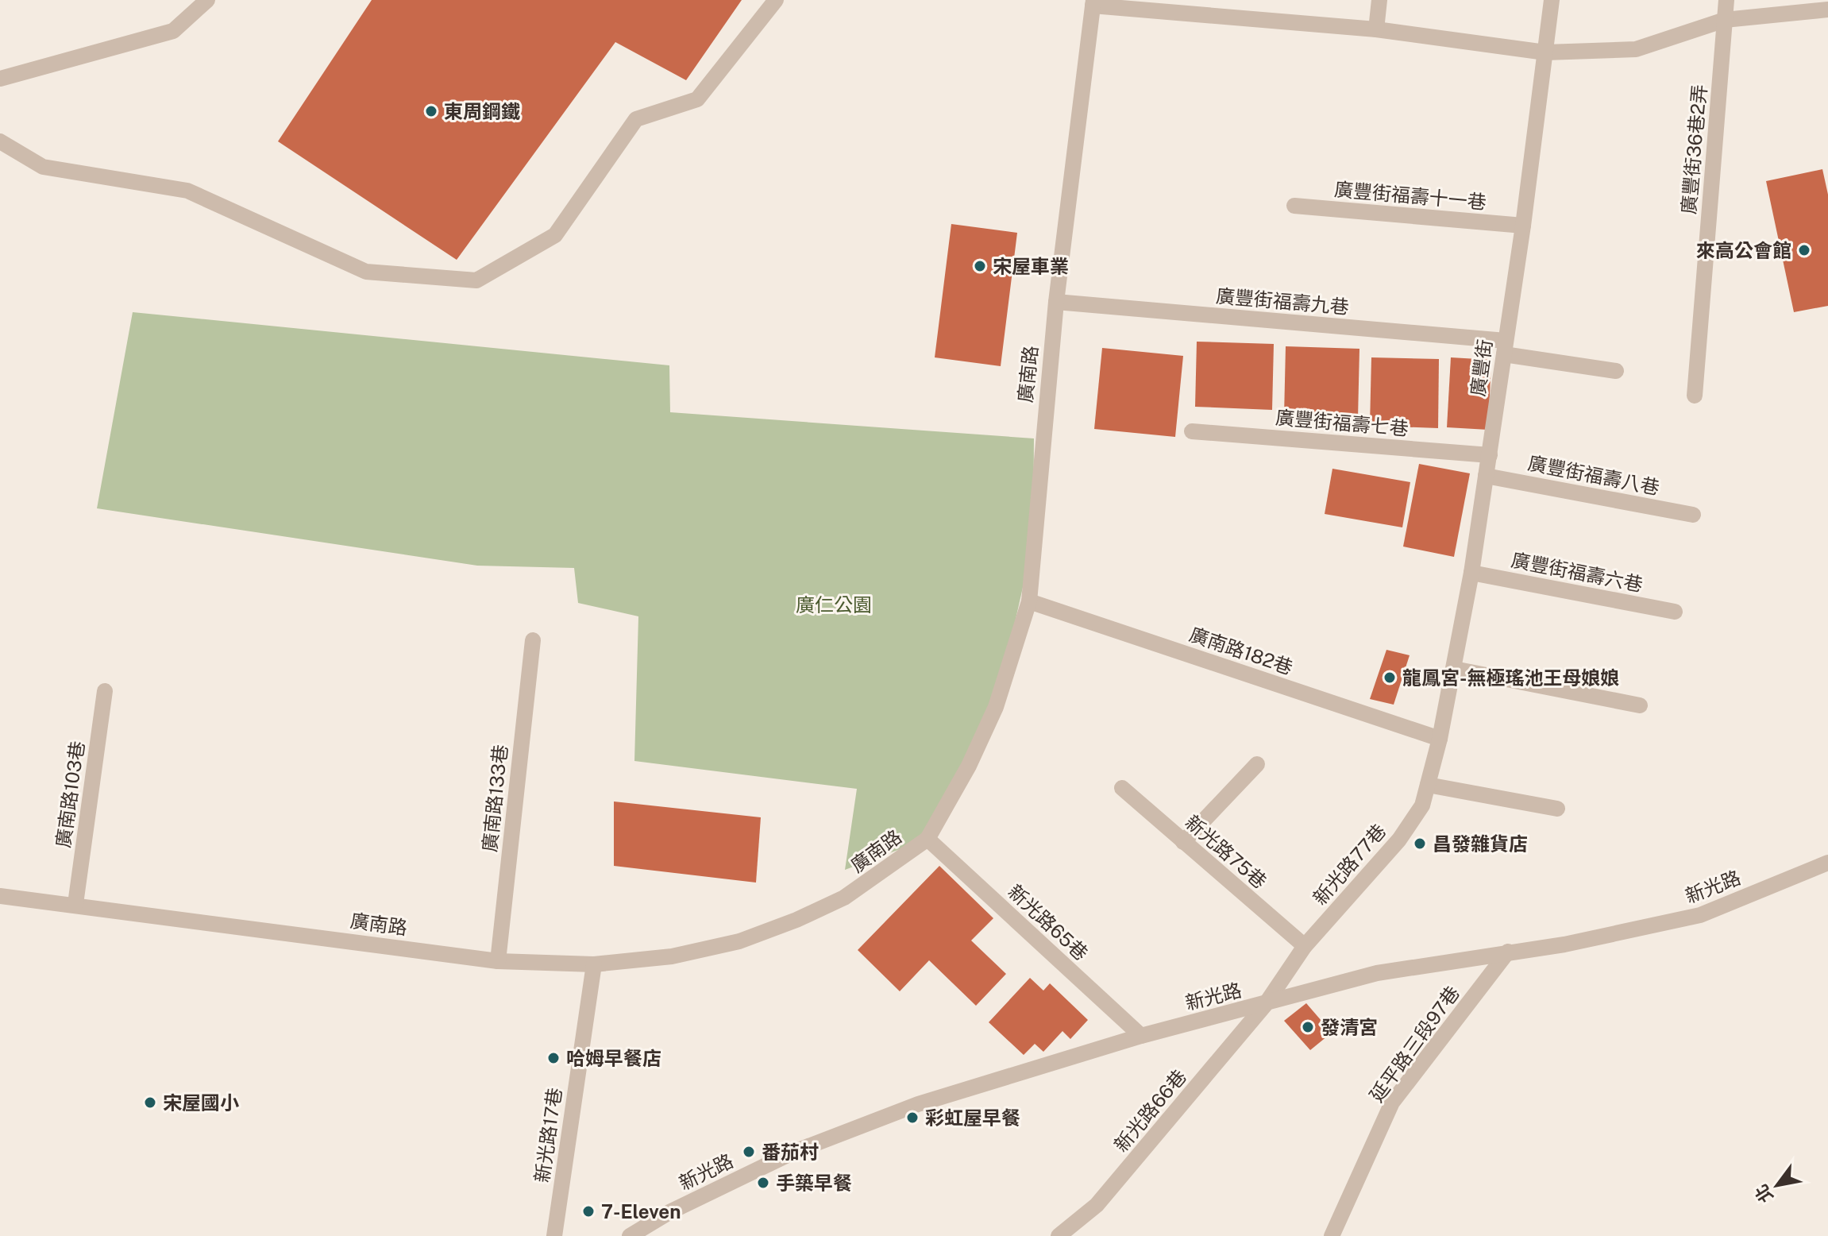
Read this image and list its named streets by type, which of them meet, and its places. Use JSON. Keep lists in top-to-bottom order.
{
  "streets": {
    "street": [
      "廣豐街36巷2弄",
      "廣豐街福壽十一巷",
      "廣豐街福壽九巷",
      "廣豐街",
      "廣南路",
      "廣豐街福壽七巷",
      "廣豐街福壽八巷",
      "廣豐街福壽六巷",
      "廣南路182巷",
      "廣南路103巷",
      "廣南路133巷",
      "新光路75巷",
      "新光路77巷",
      "新光路",
      "新光路65巷",
      "延平路三段97巷",
      "新光路66巷",
      "新光路17巷"
    ]
  },
  "crossings": [
    ["廣豐街福壽十一巷", "廣豐街"],
    ["廣豐街福壽九巷", "廣豐街"],
    ["廣豐街福壽九巷", "廣南路"],
    ["廣豐街", "廣豐街福壽七巷"],
    ["廣豐街", "廣豐街福壽八巷"],
    ["廣豐街", "廣豐街福壽六巷"],
    ["廣豐街", "廣南路182巷"],
    ["廣豐街", "新光路77巷"],
    ["廣南路", "廣南路182巷"],
    ["廣南路", "廣南路103巷"],
    ["廣南路", "廣南路133巷"],
    ["廣南路", "新光路65巷"],
    ["廣南路", "新光路17巷"],
    ["廣南路182巷", "新光路77巷"],
    ["新光路75巷", "新光路77巷"],
    ["新光路77巷", "新光路"],
    ["新光路77巷", "新光路66巷"],
    ["新光路", "新光路65巷"],
    ["新光路", "延平路三段97巷"],
    ["新光路", "新光路66巷"]
  ],
  "parks": ["廣仁公園"],
  "places": [
    "東周鋼鐵",
    "來高公會館",
    "宋屋車業",
    "龍鳳宮-無極瑤池王母娘娘",
    "昌發雜貨店",
    "發清宮",
    "哈姆早餐店",
    "宋屋國小",
    "彩虹屋早餐",
    "番茄村",
    "手築早餐",
    "7-Eleven"
  ],
  "north": "bottom left"
}
